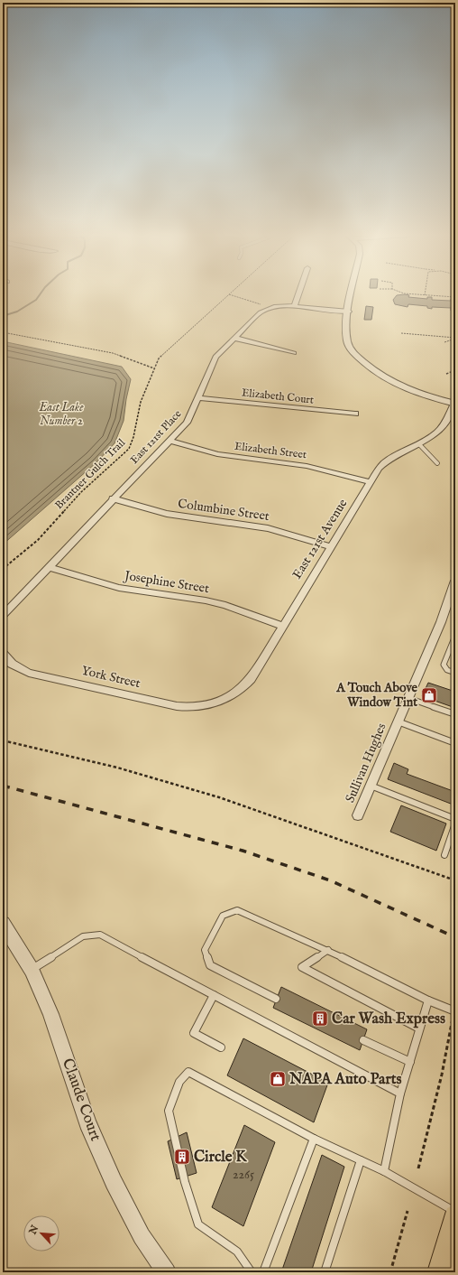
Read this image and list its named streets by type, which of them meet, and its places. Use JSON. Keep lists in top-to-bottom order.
{
  "streets": {
    "street": [
      "Elizabeth Court",
      "East 121st Place",
      "Elizabeth Street",
      "Columbine Street",
      "East 121st Avenue",
      "Josephine Street",
      "York Street",
      "Sullivan Hughes",
      "Claude Court"
    ],
    "path": ["Brantner Gulch Trail"]
  },
  "crossings": [
    ["Elizabeth Court", "East 121st Place"],
    ["East 121st Place", "Elizabeth Street"],
    ["East 121st Place", "Columbine Street"],
    ["East 121st Place", "Josephine Street"],
    ["Elizabeth Street", "East 121st Avenue"],
    ["Columbine Street", "East 121st Avenue"],
    ["East 121st Avenue", "Josephine Street"],
    ["East 121st Avenue", "York Street"]
  ],
  "water": ["East Lake Number 2"],
  "places": {
    "shop": ["A Touch Above Window Tint", "NAPA Auto Parts"],
    "building": ["Car Wash Express", "Circle K"]
  },
  "house_numbers": ["2265"],
  "north": "top left"
}
